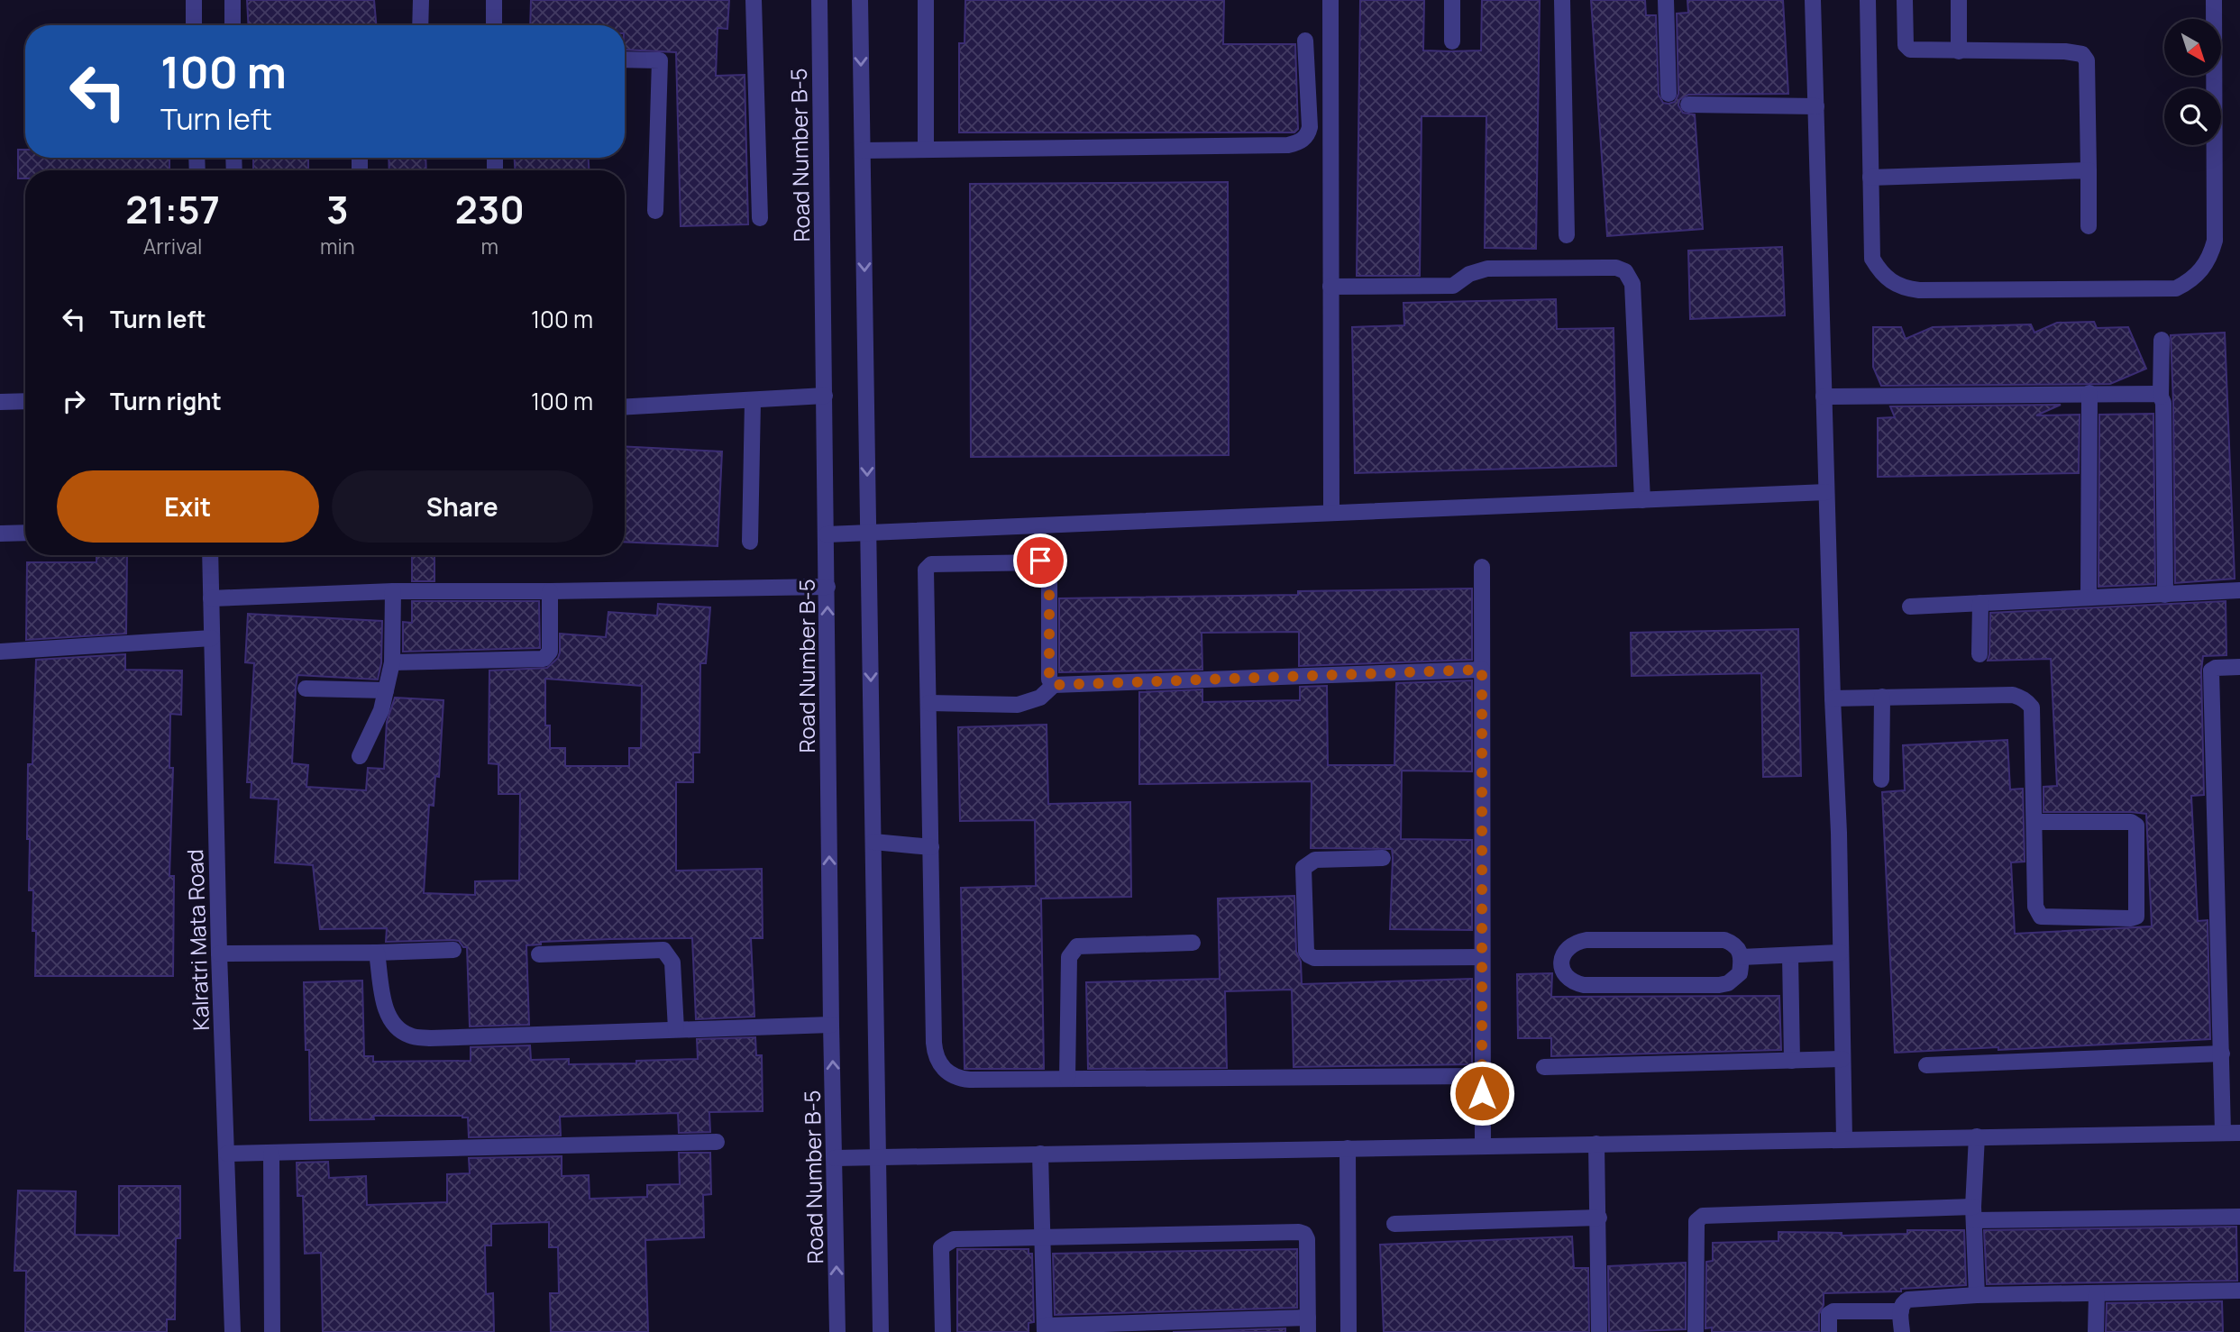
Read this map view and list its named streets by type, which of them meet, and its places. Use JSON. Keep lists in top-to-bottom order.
{
  "streets": {
    "street": ["Road Number B-5", "Kalratri Mata Road"]
  },
  "north": "bottom right",
  "page": {
    "turn": ["100 m", "Turn left"],
    "eta": [
      "21:57",
      "Arrival",
      "3",
      "min",
      "230",
      "m"
    ],
    "list": [
      {
        "name": "Turn left",
        "value": "100 m"
      },
      {
        "name": "Turn right",
        "value": "100 m"
      }
    ],
    "buttons": ["Exit", "Share"]
  }
}
